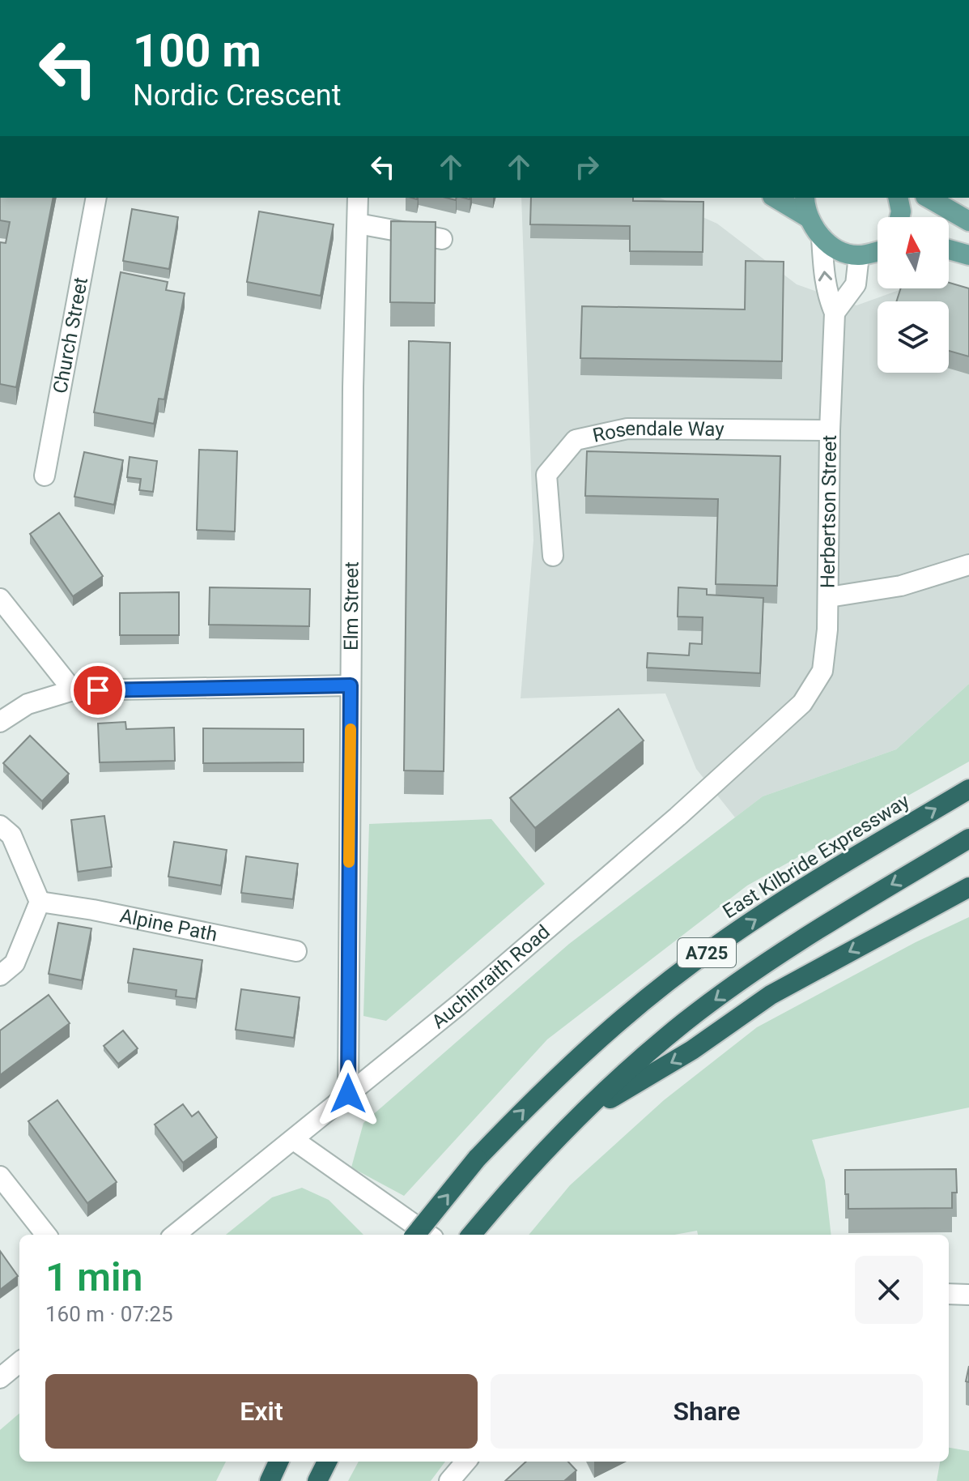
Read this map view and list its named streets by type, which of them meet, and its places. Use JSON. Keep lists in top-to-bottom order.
{
  "streets": {
    "highway": ["East Kilbride Expressway", "A725"],
    "street": [
      "Church Street",
      "Rosendale Way",
      "Herbertson Street",
      "Elm Street",
      "Alpine Path",
      "Auchinraith Road"
    ]
  },
  "crossings": [
    ["Rosendale Way", "Herbertson Street"],
    ["Herbertson Street", "Auchinraith Road"],
    ["Elm Street", "Auchinraith Road"]
  ],
  "north": "top",
  "page": {
    "turn": ["100 m", "Nordic Crescent"],
    "heading": ["1 min", "160 m · 07:25"],
    "buttons": ["Exit", "Share"]
  }
}
